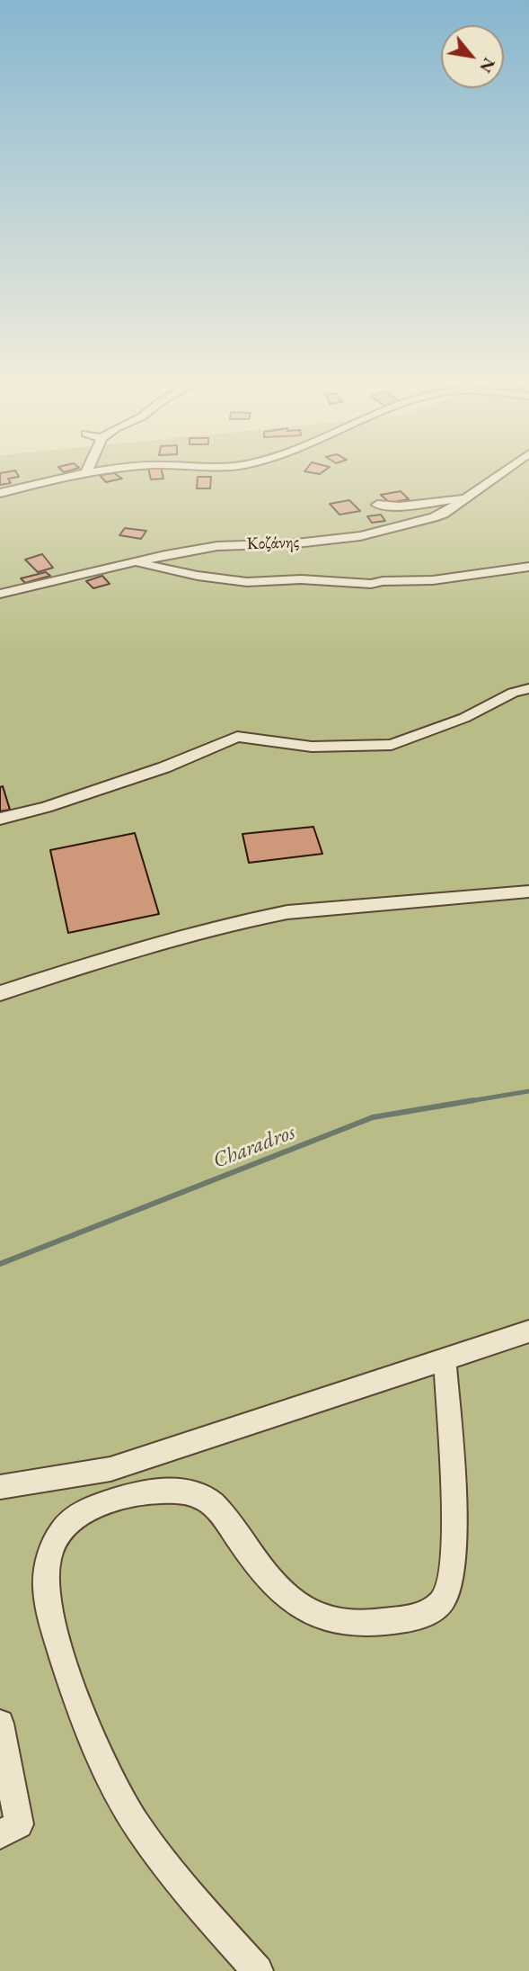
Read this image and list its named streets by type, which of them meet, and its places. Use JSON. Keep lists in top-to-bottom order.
{
  "streets": {
    "street": ["Κοζάνης"]
  },
  "water": ["Charadros"],
  "north": "bottom right"
}
